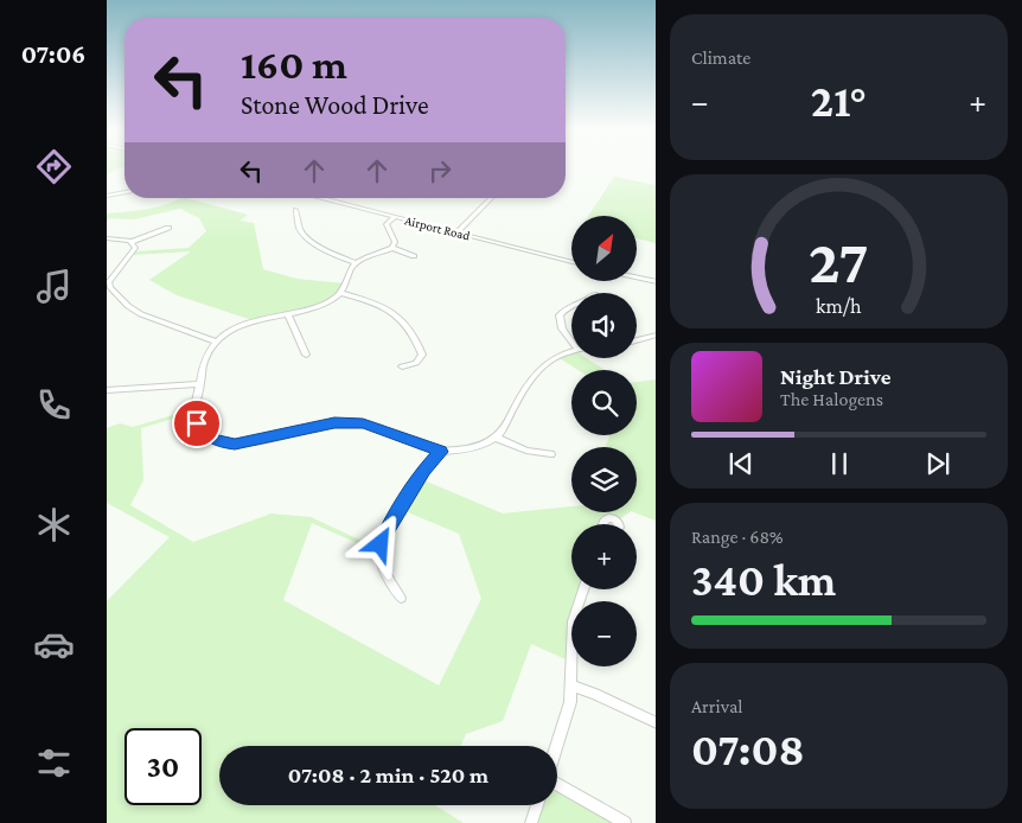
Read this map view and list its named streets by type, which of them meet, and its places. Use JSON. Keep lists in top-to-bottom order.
{
  "streets": {
    "street": ["Airport Road"]
  },
  "north": "top right",
  "page": {
    "tabs": "07:06",
    "tile": [
      "Climate",
      ["Range · 68%", "340 km"],
      ["Arrival", "07:08"]
    ],
    "turn": ["160 m", "Stone Wood Drive"],
    "heat": ["−", "21°", "+"],
    "map_buttons": ["+", "−"],
    "song": ["Night Drive", "The Halogens"],
    "limit": "30",
    "trip": "07:08 · 2 min · 520 m",
    "gauge": ["27", "km/h"]
  }
}
